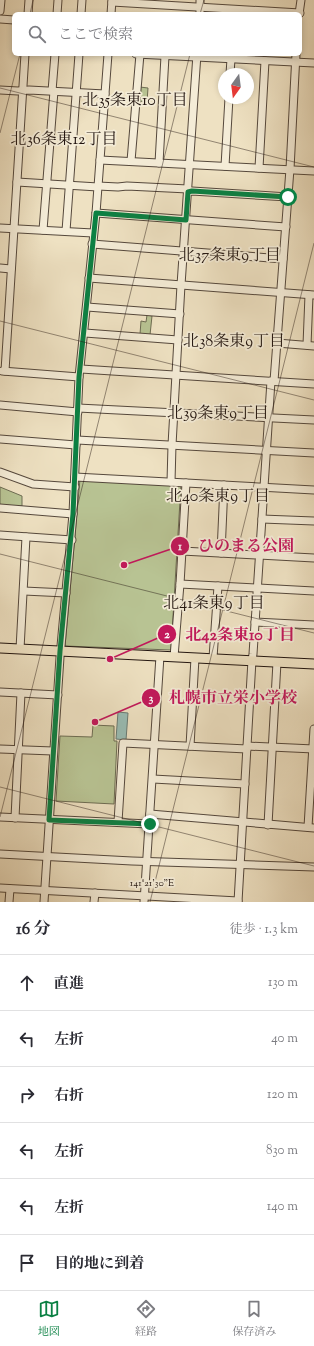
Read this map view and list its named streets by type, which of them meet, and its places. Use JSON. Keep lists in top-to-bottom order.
{
  "districts": [
    "北35条東10丁目",
    "北36条東12丁目",
    "北37条東9丁目",
    "北38条東9丁目",
    "北39条東9丁目",
    "北40条東9丁目",
    "北41条東9丁目"
  ],
  "places": ["ひのまる公園", "北42条東10丁目", "札幌市立栄小学校"],
  "north": "bottom",
  "page": {
    "search": "ここで検索",
    "heading": ["16 分", "徒歩 · 1.3 km"],
    "list": [
      ["直進", "130 m"],
      ["左折", "40 m"],
      ["右折", "120 m"],
      ["左折", "830 m"],
      ["左折", "140 m"],
      "目的地に到着"
    ],
    "nav": ["地図", "経路", "保存済み"]
  },
  "coordinates": ["141°21'30\"E"]
}
